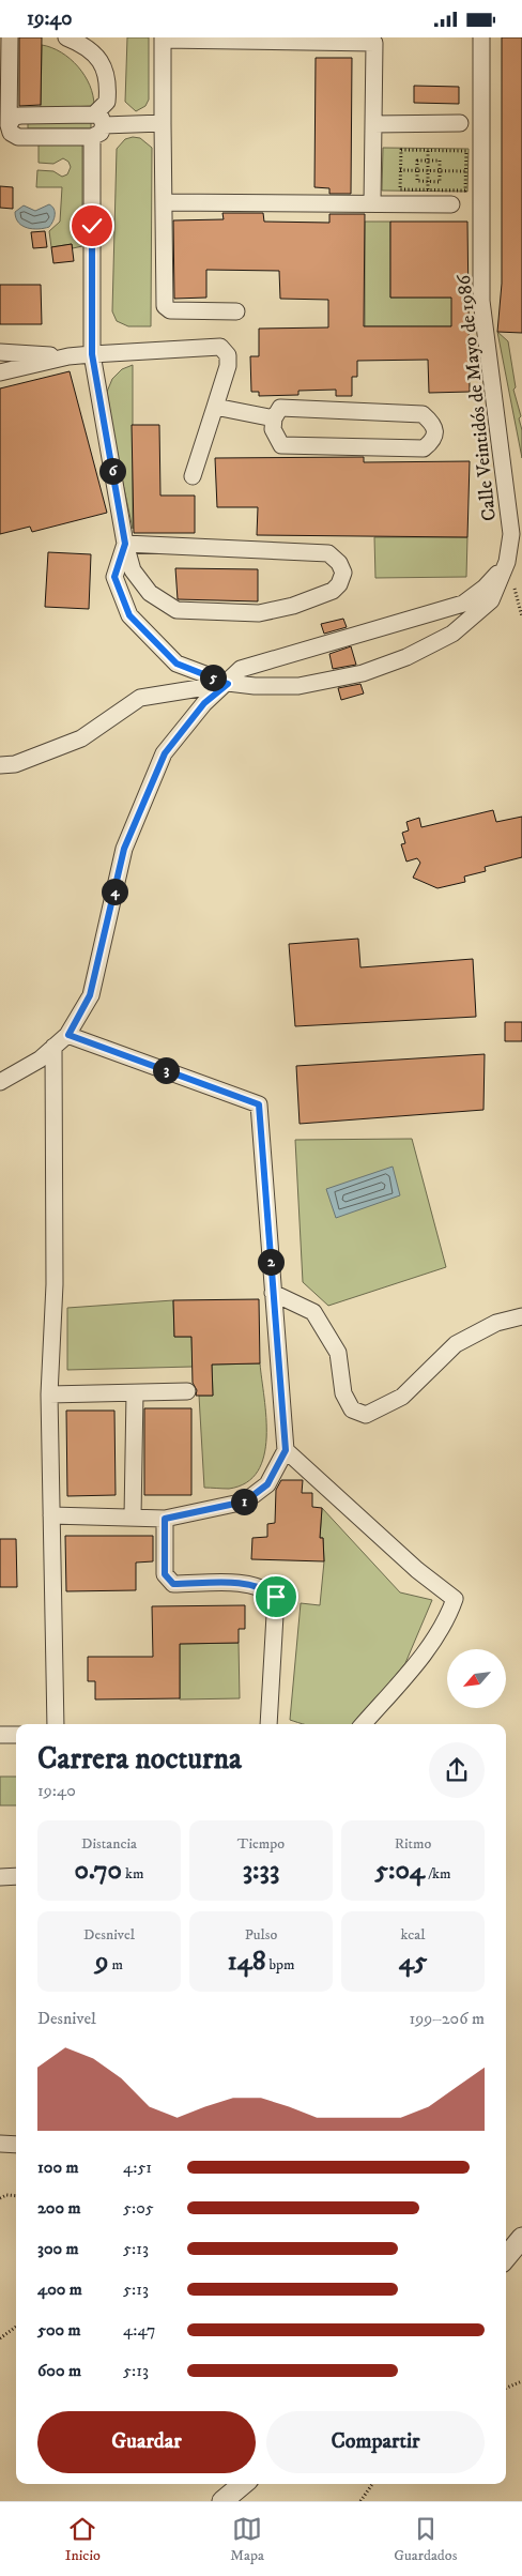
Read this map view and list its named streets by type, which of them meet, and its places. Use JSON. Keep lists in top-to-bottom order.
{
  "streets": {
    "street": ["Calle Veintidós de Mayo de 1986"]
  },
  "north": "bottom left",
  "page": {
    "status": "19:40",
    "pins": [
      "6",
      "5",
      "4",
      "3",
      "2",
      "1"
    ],
    "heading": ["Carrera nocturna", "19:40"],
    "stats": [
      ["Distancia", "0.70 km"],
      ["Tiempo", "3:33"],
      ["Ritmo", "5:04 /km"],
      ["Desnivel", "9 m"],
      ["Pulso", "148 bpm"],
      ["kcal", "45"]
    ],
    "chart": ["Desnivel", "199–206 m"],
    "list": [
      {
        "name": "100 m",
        "note": "4:51"
      },
      {
        "name": "200 m",
        "note": "5:05"
      },
      {
        "name": "300 m",
        "note": "5:13"
      },
      {
        "name": "400 m",
        "note": "5:13"
      },
      {
        "name": "500 m",
        "note": "4:47"
      },
      {
        "name": "600 m",
        "note": "5:13"
      }
    ],
    "buttons": ["Guardar", "Compartir"],
    "tabs": ["Inicio", "Mapa", "Guardados"]
  }
}
